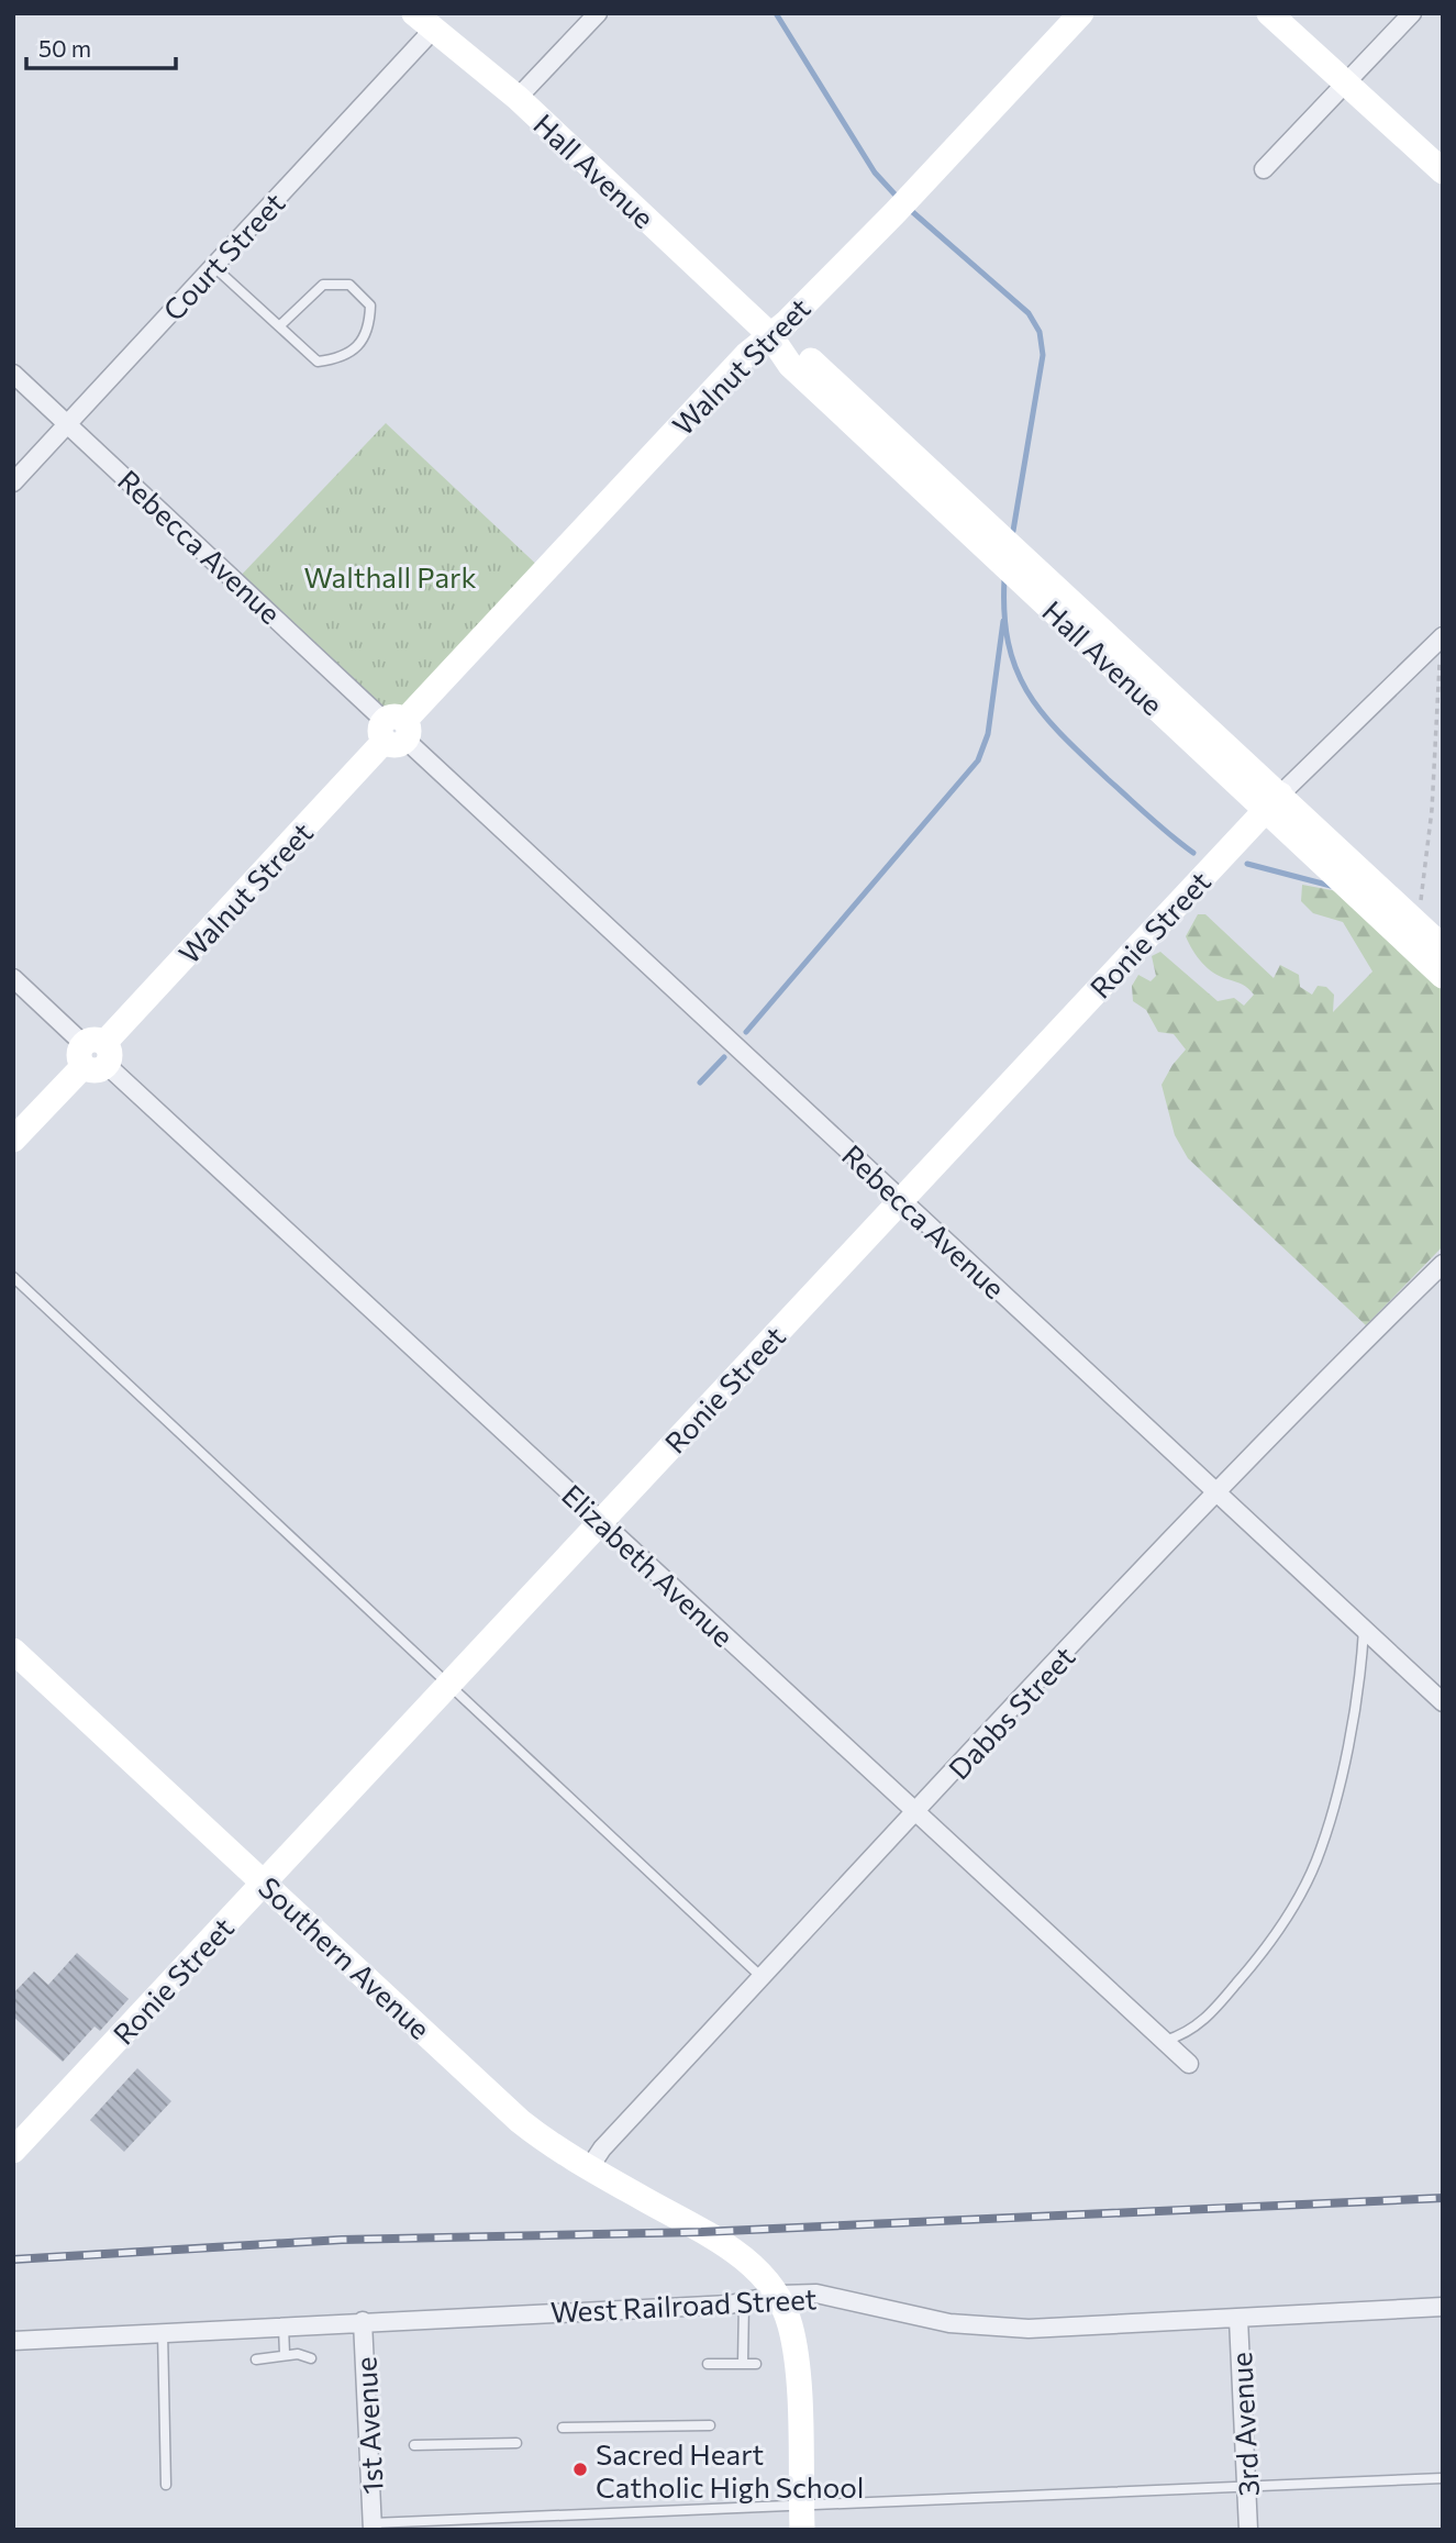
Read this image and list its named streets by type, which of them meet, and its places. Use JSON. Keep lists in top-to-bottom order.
{
  "streets": {
    "street": [
      "Hall Avenue",
      "Court Street",
      "Walnut Street",
      "Rebecca Avenue",
      "Ronie Street",
      "Elizabeth Avenue",
      "Dabbs Street",
      "Southern Avenue",
      "West Railroad Street",
      "3rd Avenue",
      "1st Avenue"
    ]
  },
  "crossings": [
    ["Hall Avenue", "Court Street"],
    ["Hall Avenue", "Walnut Street"],
    ["Hall Avenue", "Ronie Street"],
    ["Court Street", "Rebecca Avenue"],
    ["Walnut Street", "Rebecca Avenue"],
    ["Walnut Street", "Elizabeth Avenue"],
    ["Rebecca Avenue", "Ronie Street"],
    ["Rebecca Avenue", "Dabbs Street"],
    ["Ronie Street", "Elizabeth Avenue"],
    ["Ronie Street", "Southern Avenue"],
    ["Elizabeth Avenue", "Dabbs Street"],
    ["Dabbs Street", "Southern Avenue"],
    ["Southern Avenue", "West Railroad Street"],
    ["West Railroad Street", "3rd Avenue"],
    ["West Railroad Street", "1st Avenue"]
  ],
  "parks": ["Walthall Park"],
  "places": ["Sacred Heart Catholic High School"],
  "scale_bar": "50 m"
}
